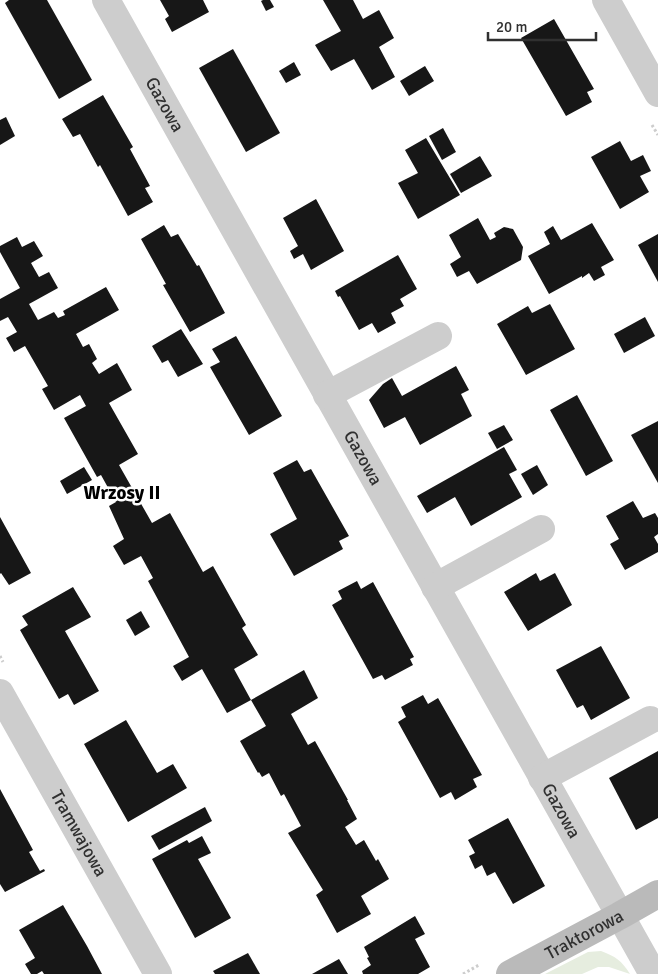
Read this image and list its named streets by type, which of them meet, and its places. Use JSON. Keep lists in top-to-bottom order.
{
  "streets": {
    "street": ["Gazowa", "Tramwajowa", "Traktorowa"]
  },
  "crossings": [
    ["Gazowa", "Traktorowa"]
  ],
  "districts": ["Wrzosy II"],
  "scale_bar": "20 m"
}
